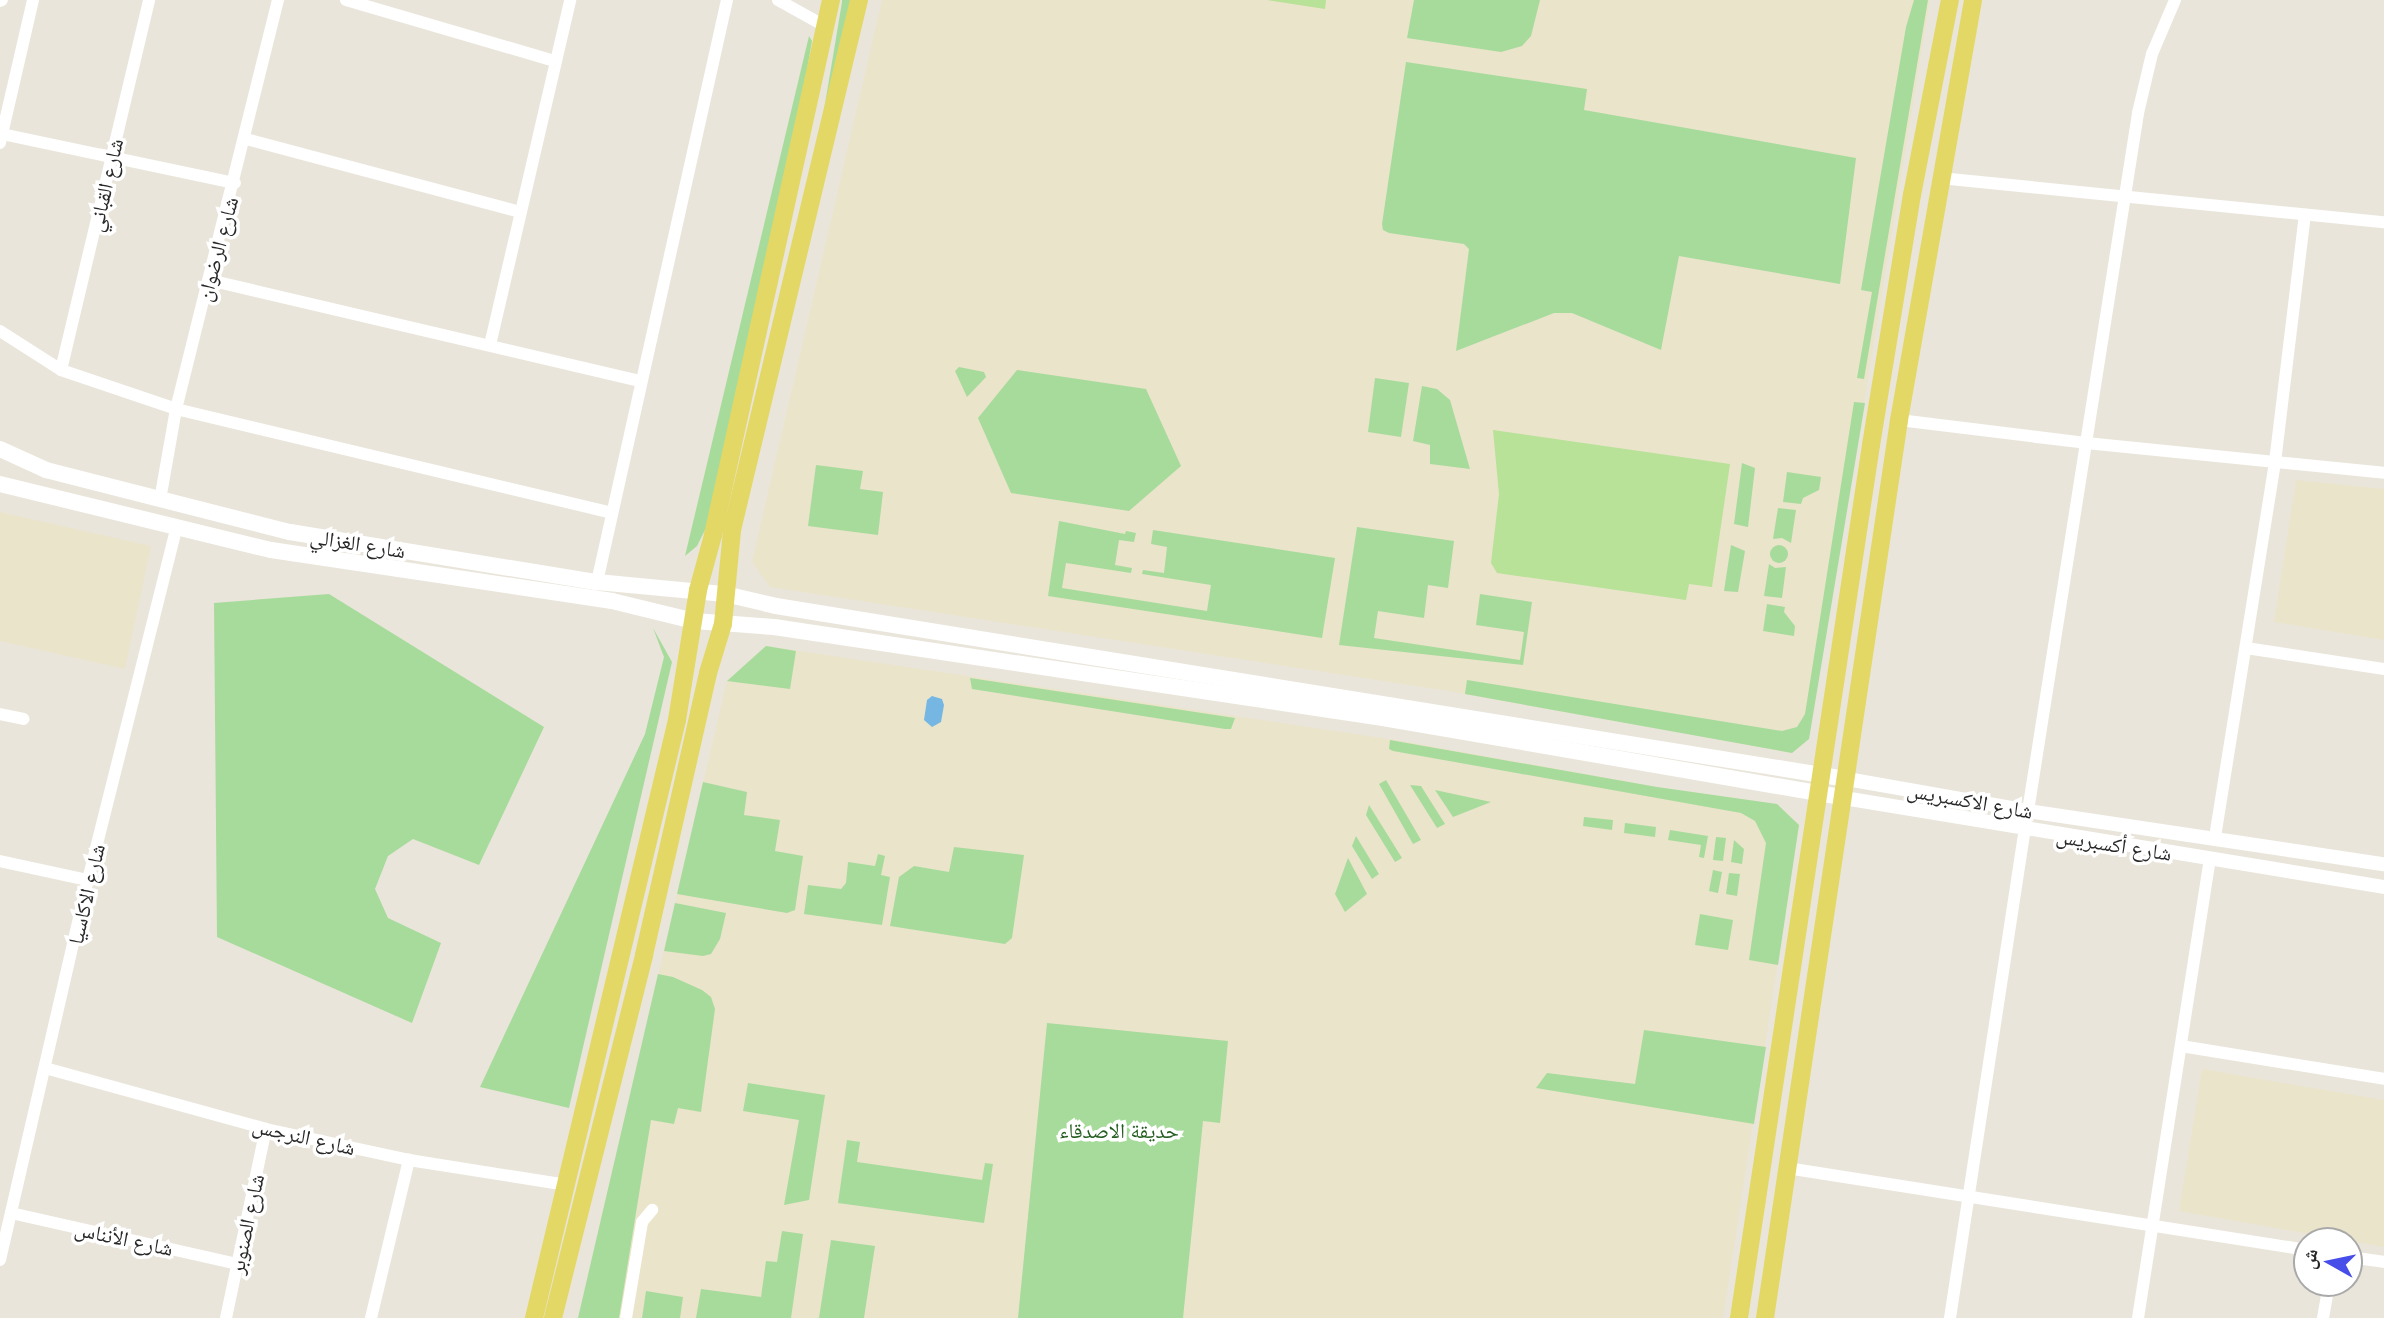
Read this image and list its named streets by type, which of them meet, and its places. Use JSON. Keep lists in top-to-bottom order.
{
  "streets": {
    "main road": ["شارع الغزالي"],
    "street": [
      "شارع القباني",
      "شارع الرضوان",
      "شارع الاكسبريس",
      "شارع أكسبريس",
      "شارع الاكاسيا",
      "شارع النرجس",
      "شارع الصنوبر",
      "شارع الأنناس"
    ]
  },
  "crossings": [
    ["شارع الرضوان", "شارع الغزالي"],
    ["شارع الغزالي", "شارع الاكسبريس"],
    ["شارع الغزالي", "شارع أكسبريس"],
    ["شارع الغزالي", "شارع الاكاسيا"],
    ["شارع الاكاسيا", "شارع النرجس"],
    ["شارع الاكاسيا", "شارع الأنناس"],
    ["شارع النرجس", "شارع الصنوبر"],
    ["شارع الصنوبر", "شارع الأنناس"]
  ],
  "parks": ["حديقة الاصدقاء"],
  "north": "left"
}
